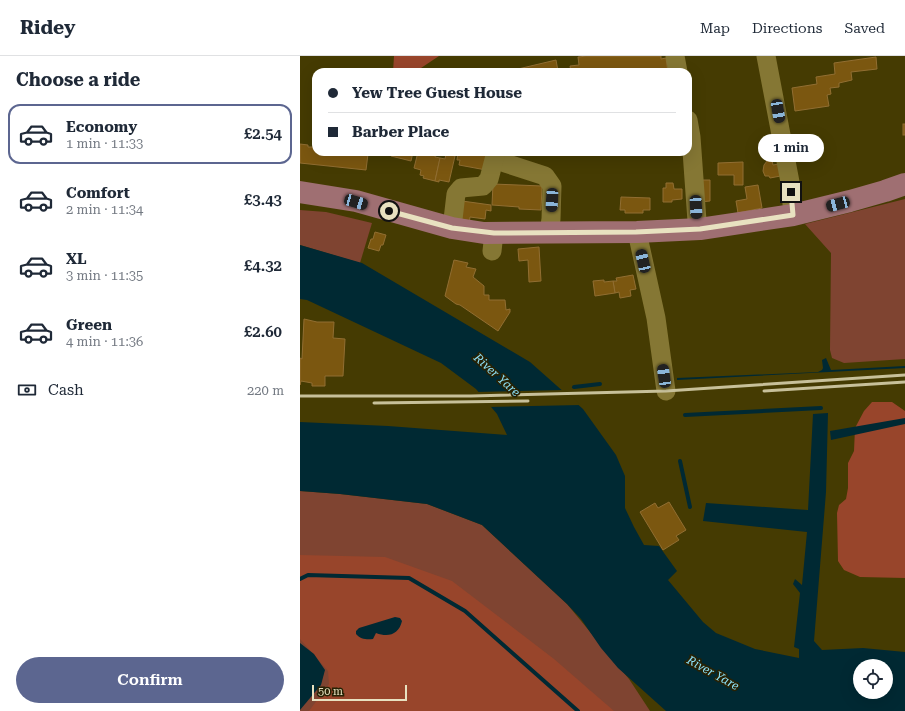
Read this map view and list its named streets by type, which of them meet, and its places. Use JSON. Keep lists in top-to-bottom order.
{
  "water": ["River Yare"],
  "scale_bar": "50 m",
  "page": {
    "header": "Ridey",
    "nav": ["Map", "Directions", "Saved"],
    "heading": "Choose a ride",
    "banner": ["Yew Tree Guest House", "Barber Place"],
    "list": [
      {
        "name": "Economy",
        "note": "1 min · 11:33",
        "value": "£2.54"
      },
      {
        "name": "Comfort",
        "note": "2 min · 11:34",
        "value": "£3.43"
      },
      {
        "name": "XL",
        "note": "3 min · 11:35",
        "value": "£4.32"
      },
      {
        "name": "Green",
        "note": "4 min · 11:36",
        "value": "£2.60"
      }
    ],
    "bubble": "1 min",
    "pay": ["Cash", "220 m"],
    "buttons": "Confirm",
    "scale": "50 m"
  }
}
